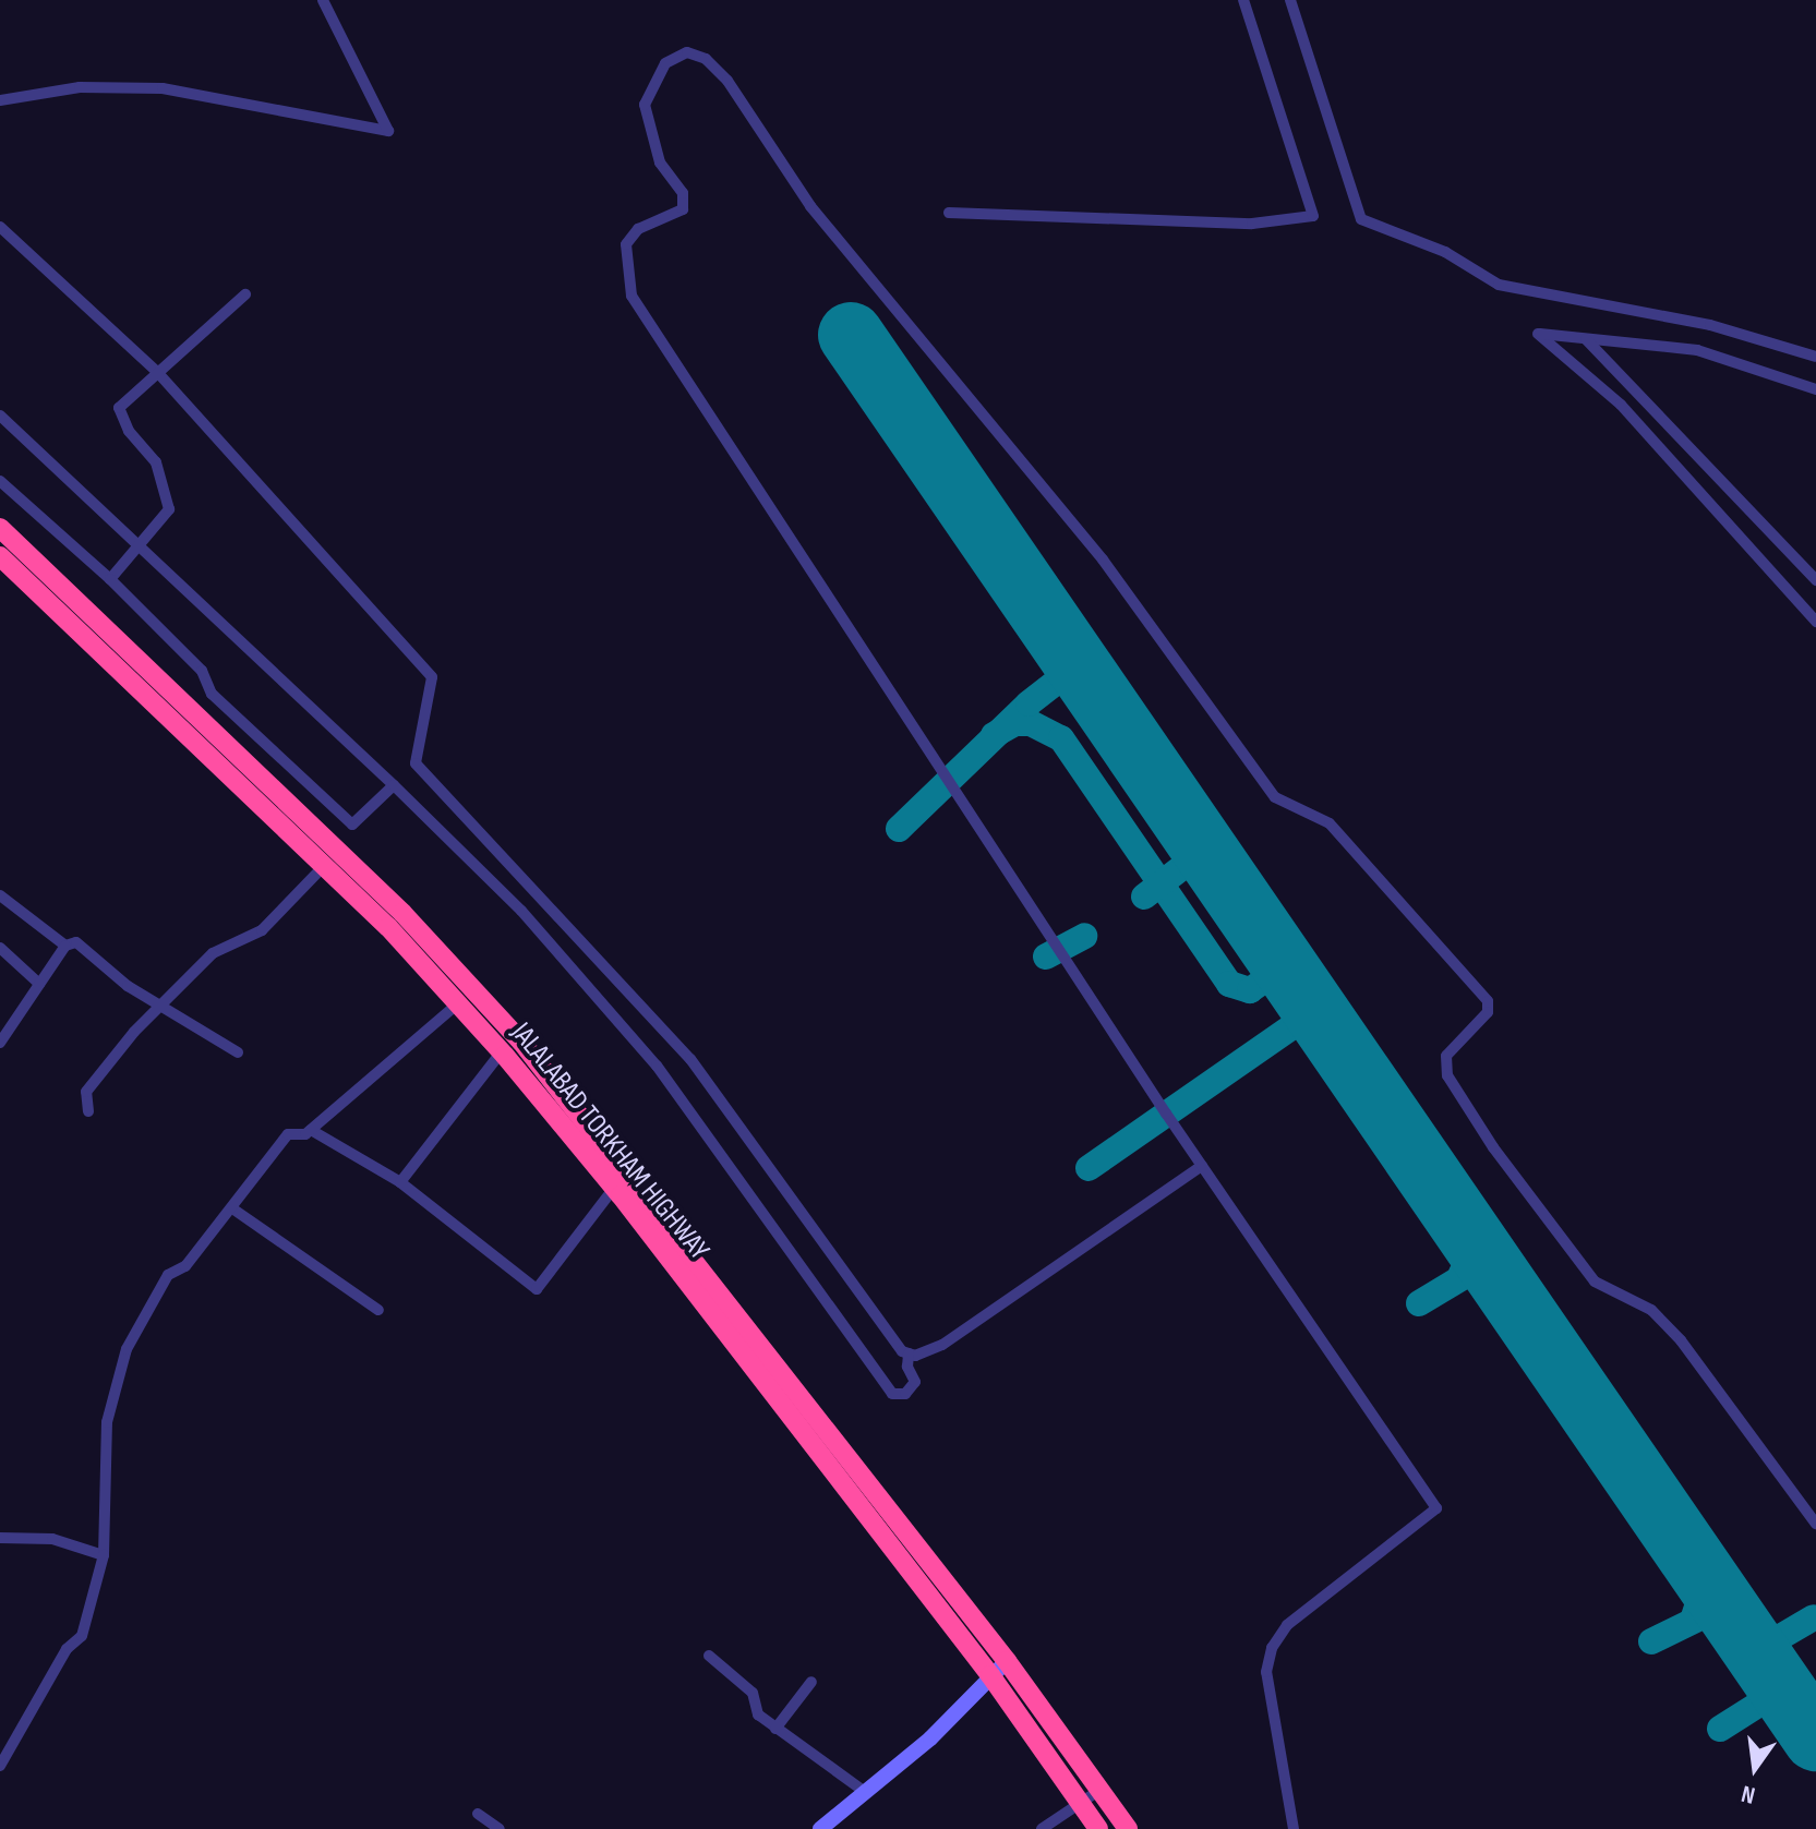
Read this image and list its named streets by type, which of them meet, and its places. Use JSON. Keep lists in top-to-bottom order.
{
  "streets": {
    "highway": ["JALALABAD TORKHAM HIGHWAY"]
  },
  "north": "bottom"
}
